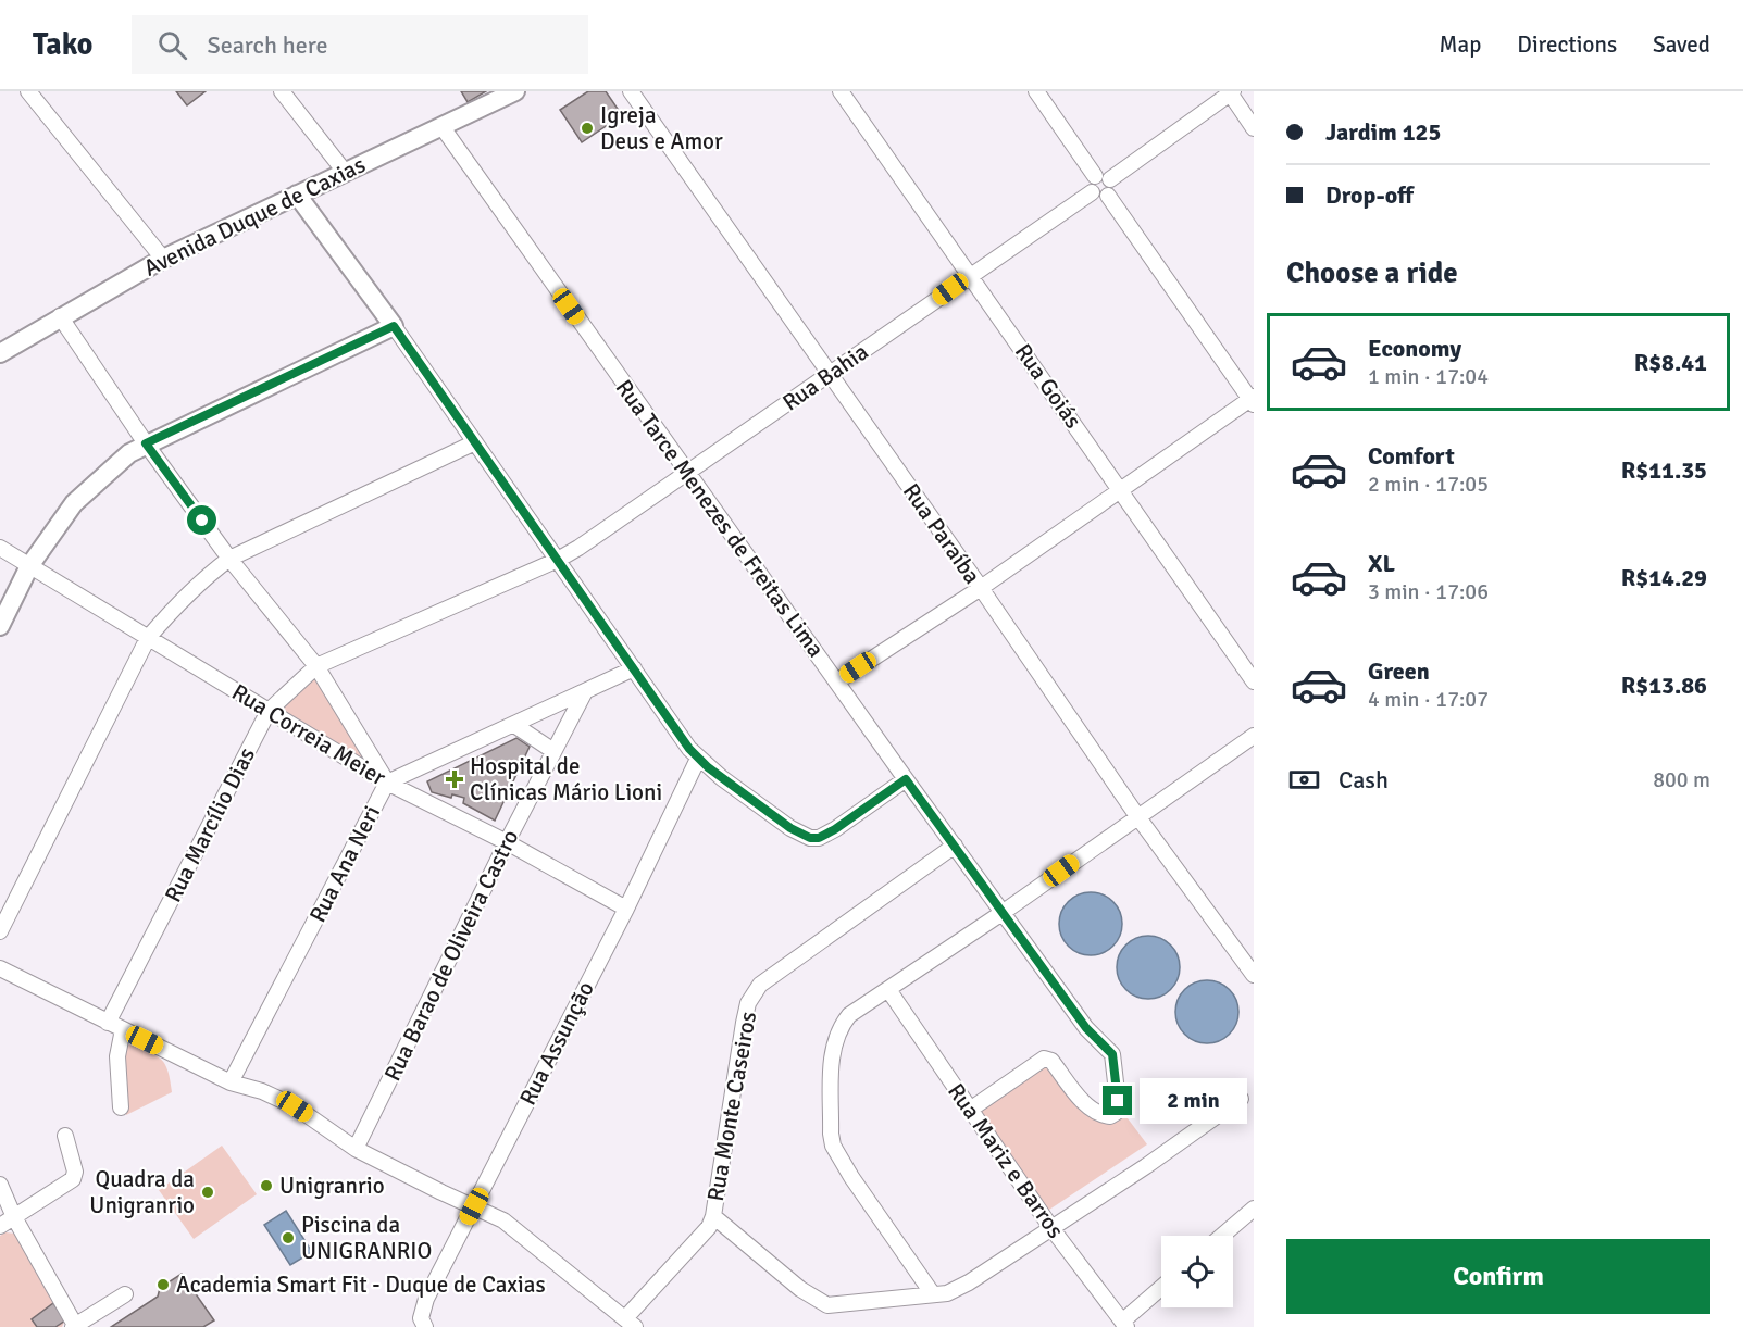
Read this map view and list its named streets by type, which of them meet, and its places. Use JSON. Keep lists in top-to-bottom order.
{
  "streets": {
    "main road": ["Avenida Duque de Caxias"],
    "street": [
      "Rua Bahia",
      "Rua Goiás",
      "Rua Tarce Menezes de Freitas Lima",
      "Rua Paraíba",
      "Rua Correia Meier",
      "Rua Marcílio Dias",
      "Rua Ana Neri",
      "Rua Barao de Oliveira Castro",
      "Rua Assunção",
      "Rua Monte Caseiros",
      "Rua Mariz e Barros"
    ]
  },
  "crossings": [
    ["Avenida Duque de Caxias", "Rua Tarce Menezes de Freitas Lima"],
    ["Rua Bahia", "Rua Goiás"],
    ["Rua Bahia", "Rua Tarce Menezes de Freitas Lima"],
    ["Rua Bahia", "Rua Paraíba"],
    ["Rua Bahia", "Rua Marcílio Dias"],
    ["Rua Tarce Menezes de Freitas Lima", "Rua Monte Caseiros"],
    ["Rua Tarce Menezes de Freitas Lima", "Rua Mariz e Barros"],
    ["Rua Correia Meier", "Rua Marcílio Dias"],
    ["Rua Correia Meier", "Rua Ana Neri"],
    ["Rua Correia Meier", "Rua Barao de Oliveira Castro"],
    ["Rua Correia Meier", "Rua Assunção"],
    ["Rua Ana Neri", "Rua Barao de Oliveira Castro"]
  ],
  "places": {
    "other": [
      "Igreja Deus e Amor",
      "Unigranrio",
      "Quadra da Unigranrio",
      "Piscina da UNIGRANRIO",
      "Academia Smart Fit - Duque de Caxias"
    ],
    "health": ["Hospital de Clínicas Mário Lioni"]
  },
  "page": {
    "header": "Tako",
    "search": "Search here",
    "nav": ["Map", "Directions", "Saved"],
    "banner": ["Jardim 125", "Drop-off"],
    "heading": "Choose a ride",
    "list": [
      {
        "name": "Economy",
        "note": "1 min · 17:04",
        "value": "R$8.41"
      },
      {
        "name": "Comfort",
        "note": "2 min · 17:05",
        "value": "R$11.35"
      },
      {
        "name": "XL",
        "note": "3 min · 17:06",
        "value": "R$14.29"
      },
      {
        "name": "Green",
        "note": "4 min · 17:07",
        "value": "R$13.86"
      }
    ],
    "pay": ["Cash", "800 m"],
    "bubble": "2 min",
    "buttons": "Confirm"
  }
}
